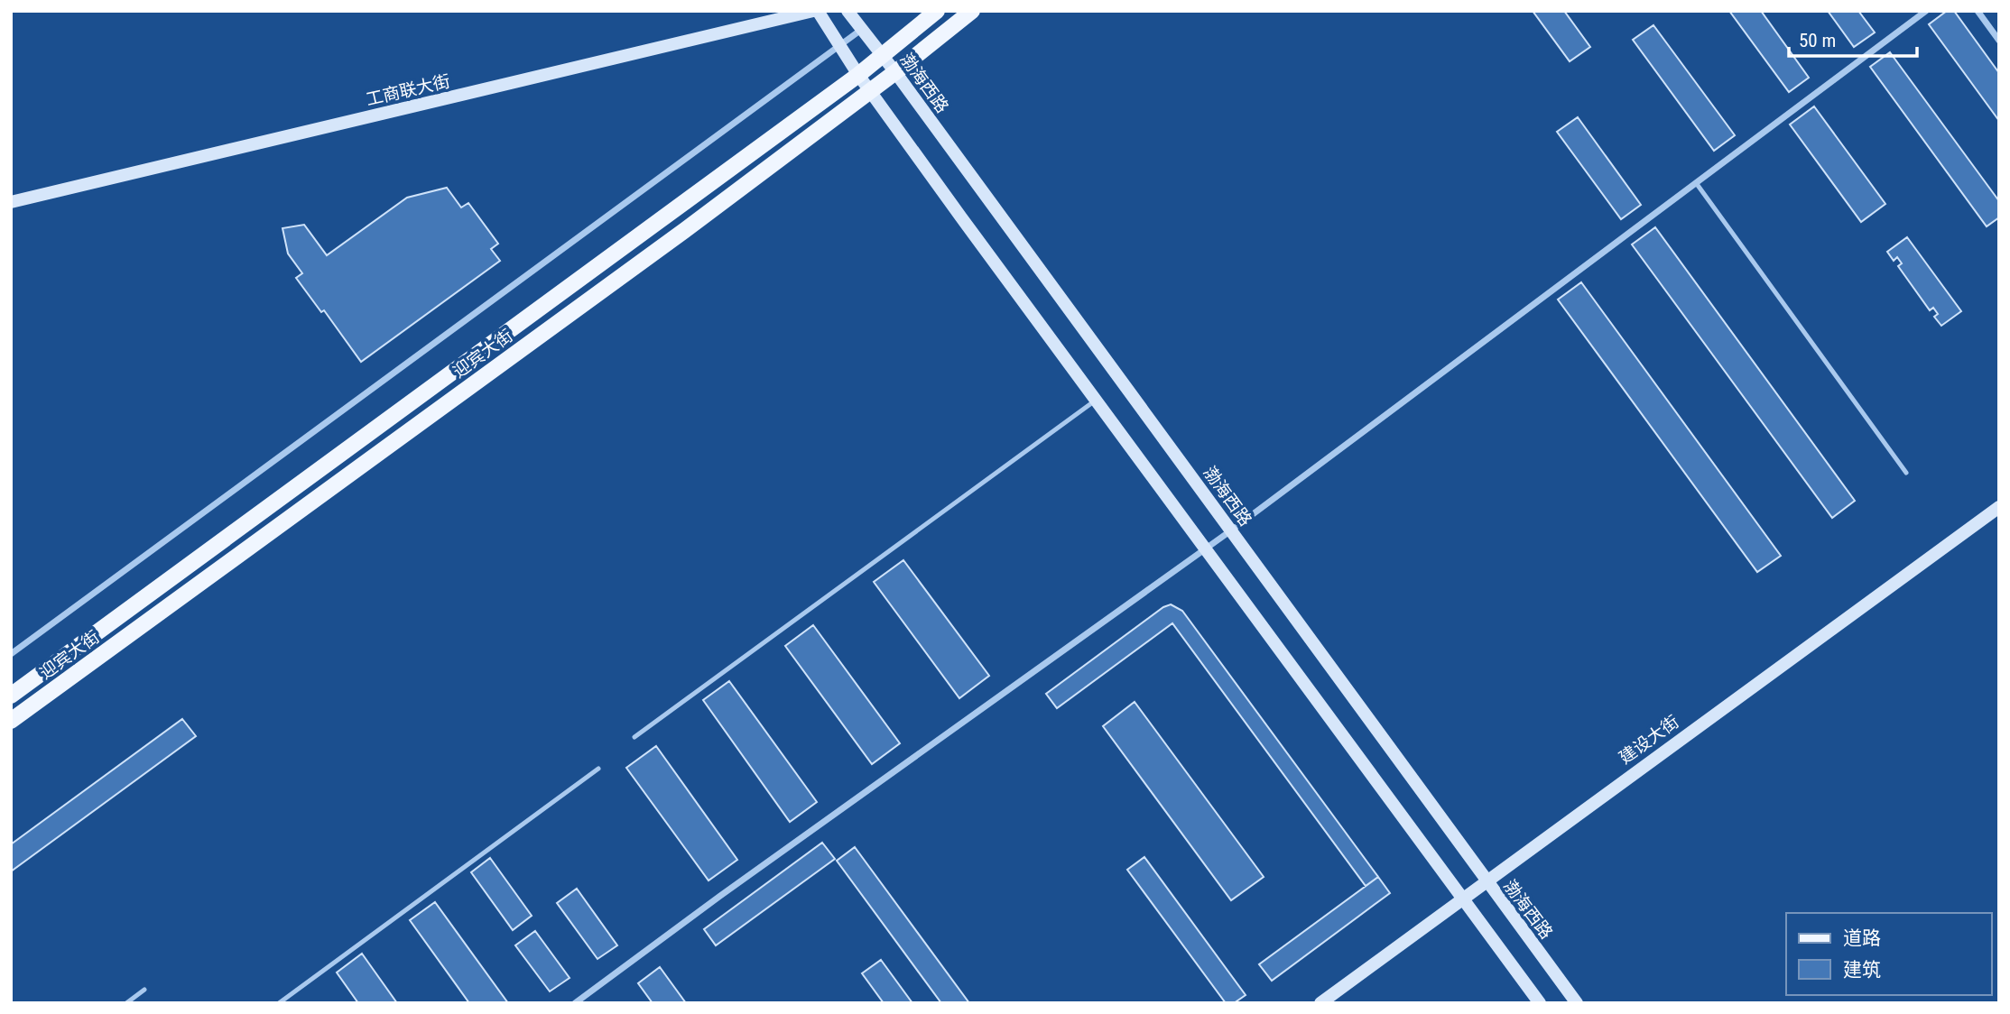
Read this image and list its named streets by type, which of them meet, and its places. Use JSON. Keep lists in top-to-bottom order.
{
  "streets": {
    "main road": [
      "渤海西路",
      "工商联大街",
      "迎宾大街",
      "建设大街"
    ]
  },
  "crossings": [
    ["渤海西路", "迎宾大街"],
    ["渤海西路", "建设大街"]
  ],
  "legend": ["道路", "建筑"],
  "scale_bar": "50 m"
}
